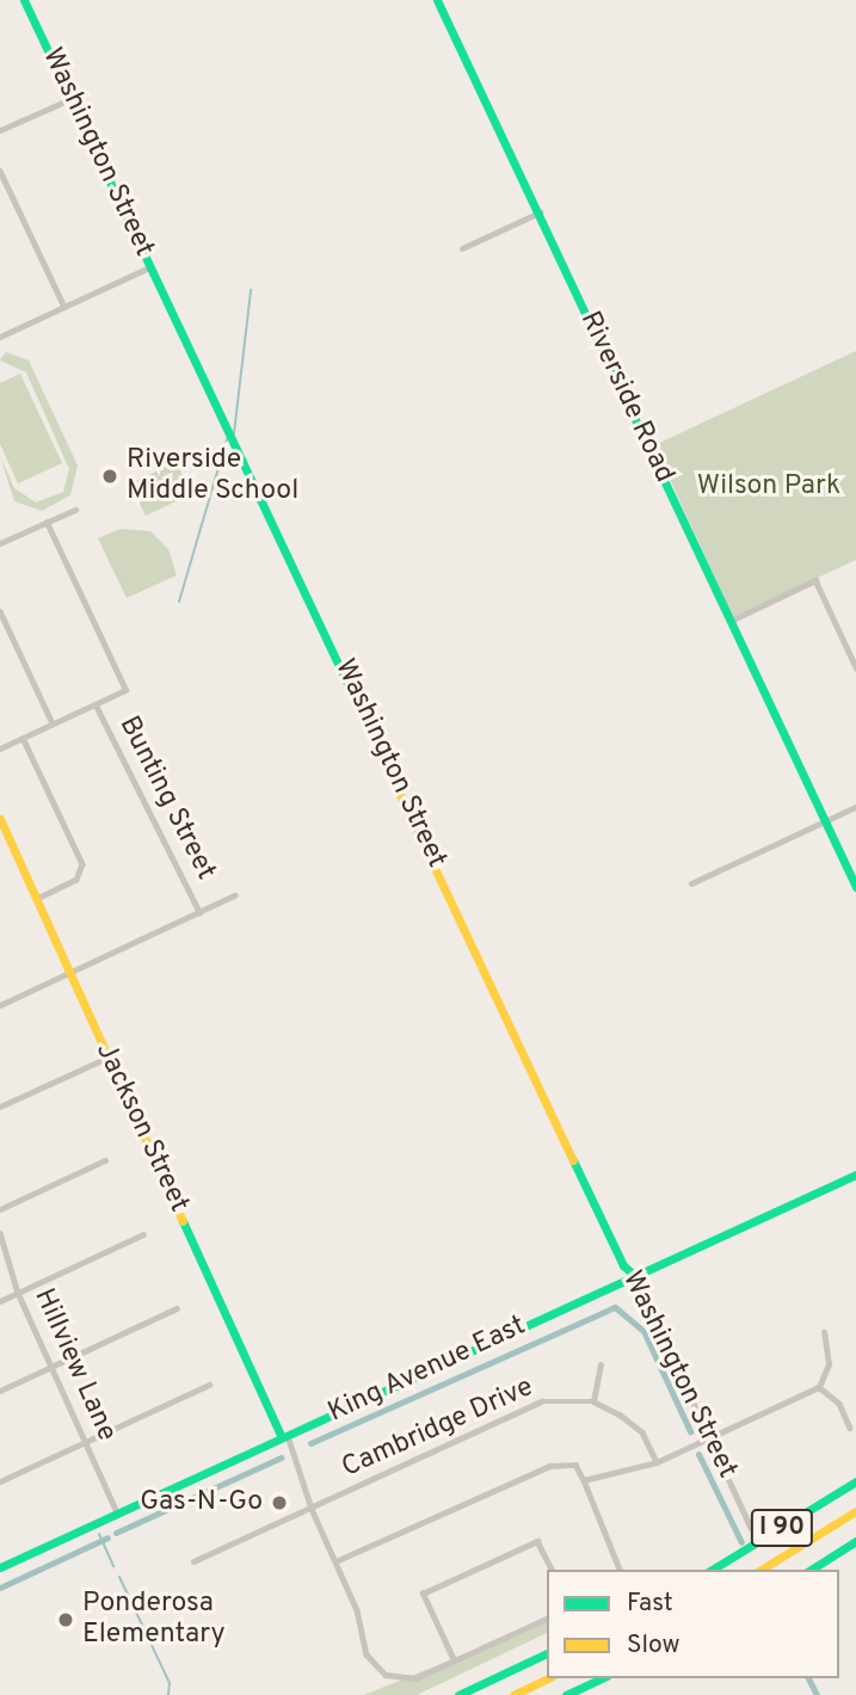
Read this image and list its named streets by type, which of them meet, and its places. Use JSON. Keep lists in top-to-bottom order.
{
  "streets": {
    "main road": [
      "Washington Street",
      "Riverside Road",
      "Jackson Street",
      "King Avenue East",
      "I 90"
    ],
    "street": ["Bunting Street", "Hillview Lane", "Cambridge Drive"]
  },
  "crossings": [
    ["Washington Street", "King Avenue East"],
    ["Jackson Street", "King Avenue East"],
    ["Jackson Street", "Cambridge Drive"],
    ["Hillview Lane", "King Avenue East"]
  ],
  "parks": ["Wilson Park"],
  "places": ["Riverside Middle School", "Gas-N-Go", "Ponderosa Elementary"],
  "legend": ["Fast", "Slow"]
}
